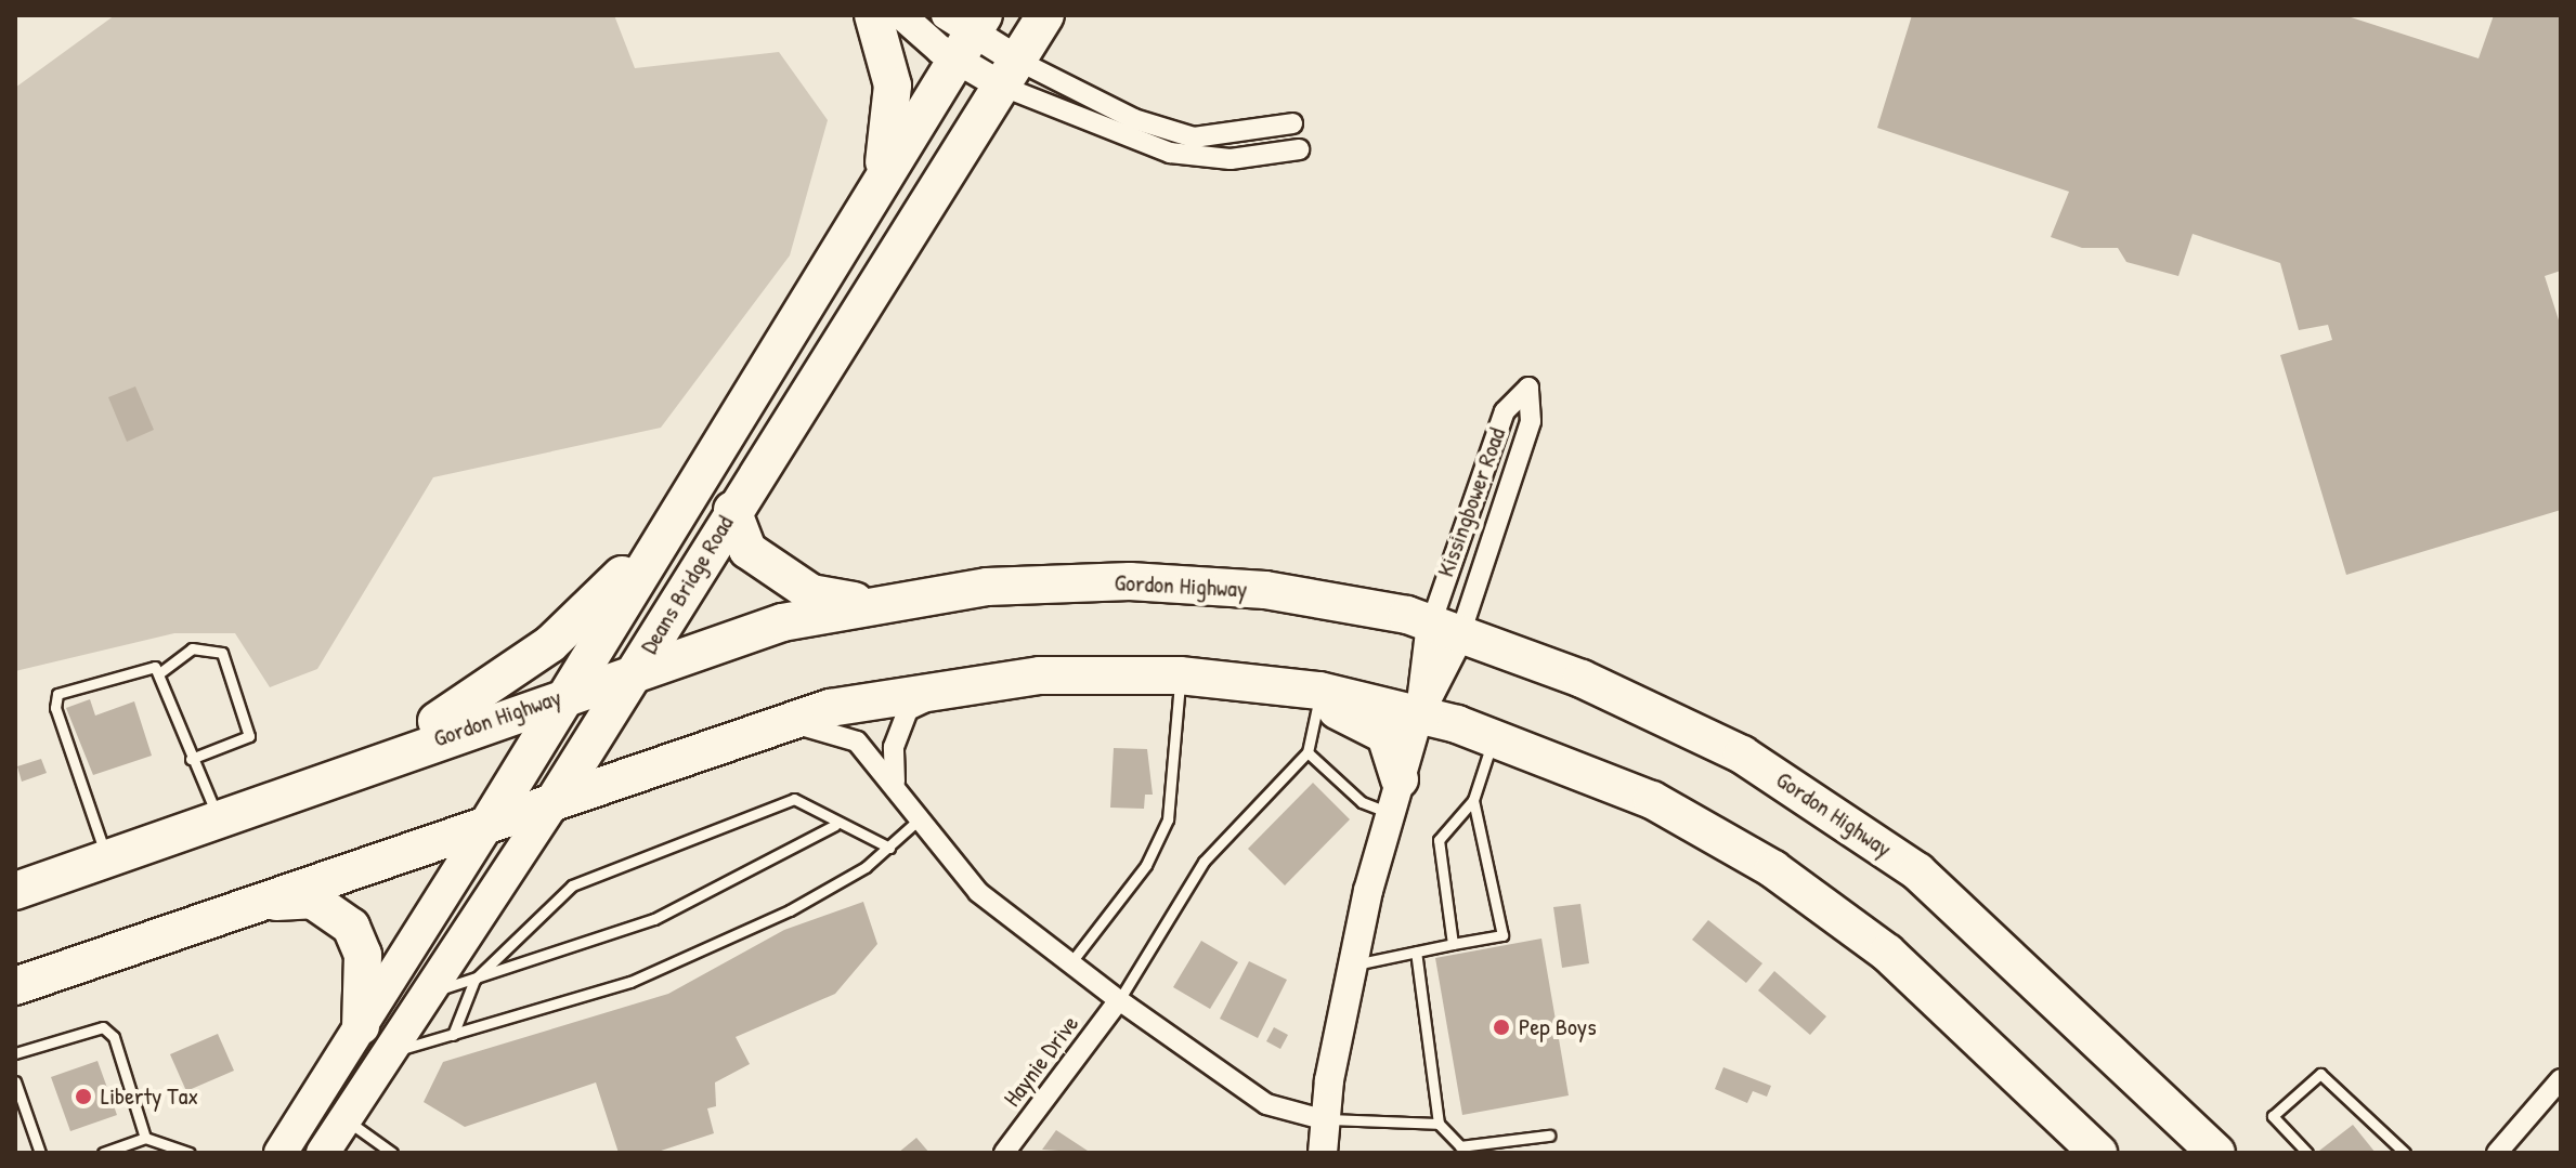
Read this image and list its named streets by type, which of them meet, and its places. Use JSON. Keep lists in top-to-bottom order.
{
  "streets": {
    "highway": ["Deans Bridge Road", "Gordon Highway"],
    "street": ["Kissingbower Road", "Haynie Drive"]
  },
  "crossings": [
    ["Kissingbower Road", "Gordon Highway"],
    ["Deans Bridge Road", "Gordon Highway"]
  ],
  "places": ["Pep Boys", "Liberty Tax"]
}
